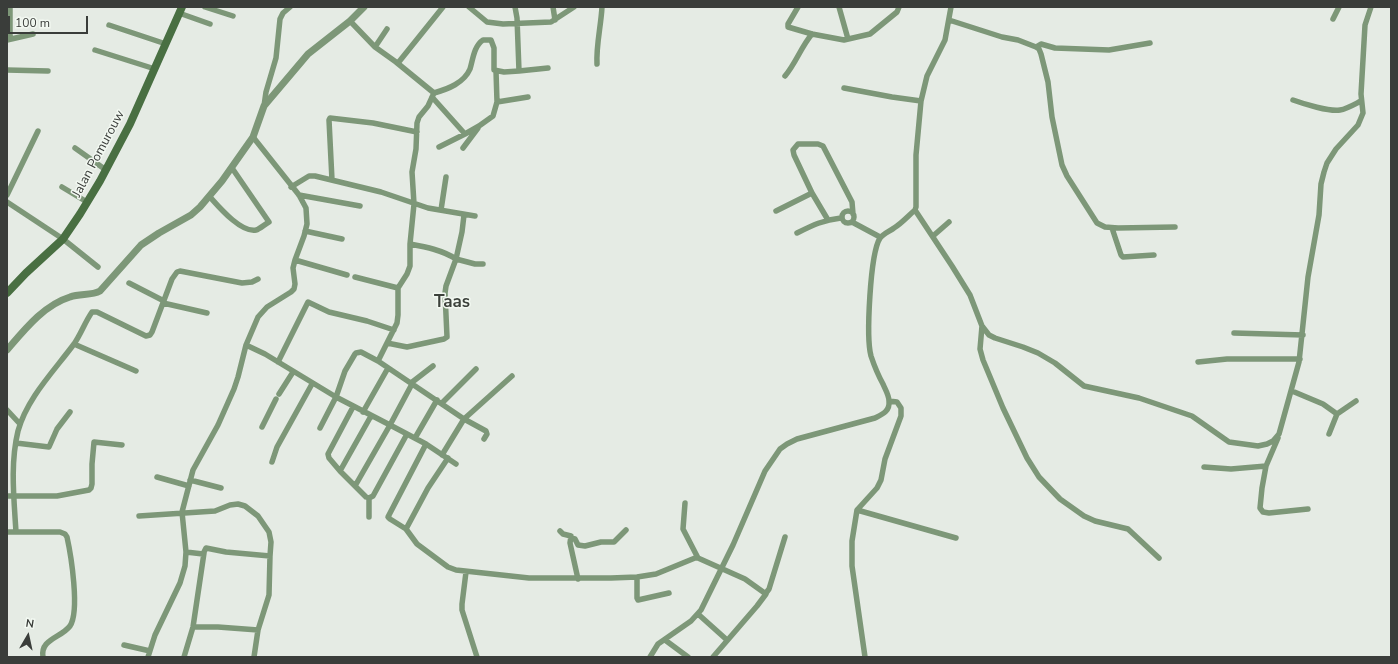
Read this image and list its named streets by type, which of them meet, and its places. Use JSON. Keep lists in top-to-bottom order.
{
  "streets": {
    "main road": ["Jalan Pomurouw"]
  },
  "districts": ["Taas"],
  "scale_bar": "100 m",
  "north": "top"
}
